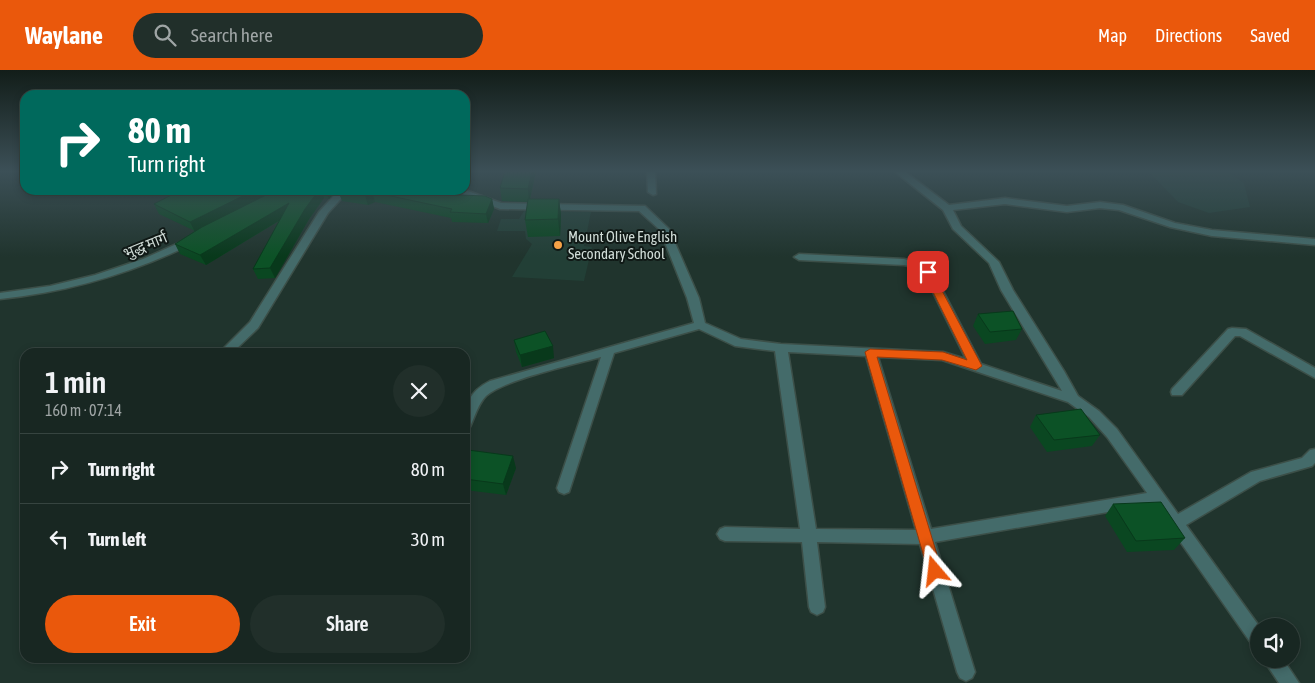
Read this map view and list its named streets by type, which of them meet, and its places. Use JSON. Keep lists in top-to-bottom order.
{
  "streets": {
    "street": ["भुद्ध मार्ग"]
  },
  "places": ["Mount Olive English Secondary School"],
  "page": {
    "header": "Waylane",
    "search": "Search here",
    "nav": ["Map", "Directions", "Saved"],
    "turn": ["80 m", "Turn right"],
    "heading": ["1 min", "160 m · 07:14"],
    "list": [
      {
        "name": "Turn right",
        "value": "80 m"
      },
      {
        "name": "Turn left",
        "value": "30 m"
      }
    ],
    "buttons": ["Exit", "Share"]
  }
}
